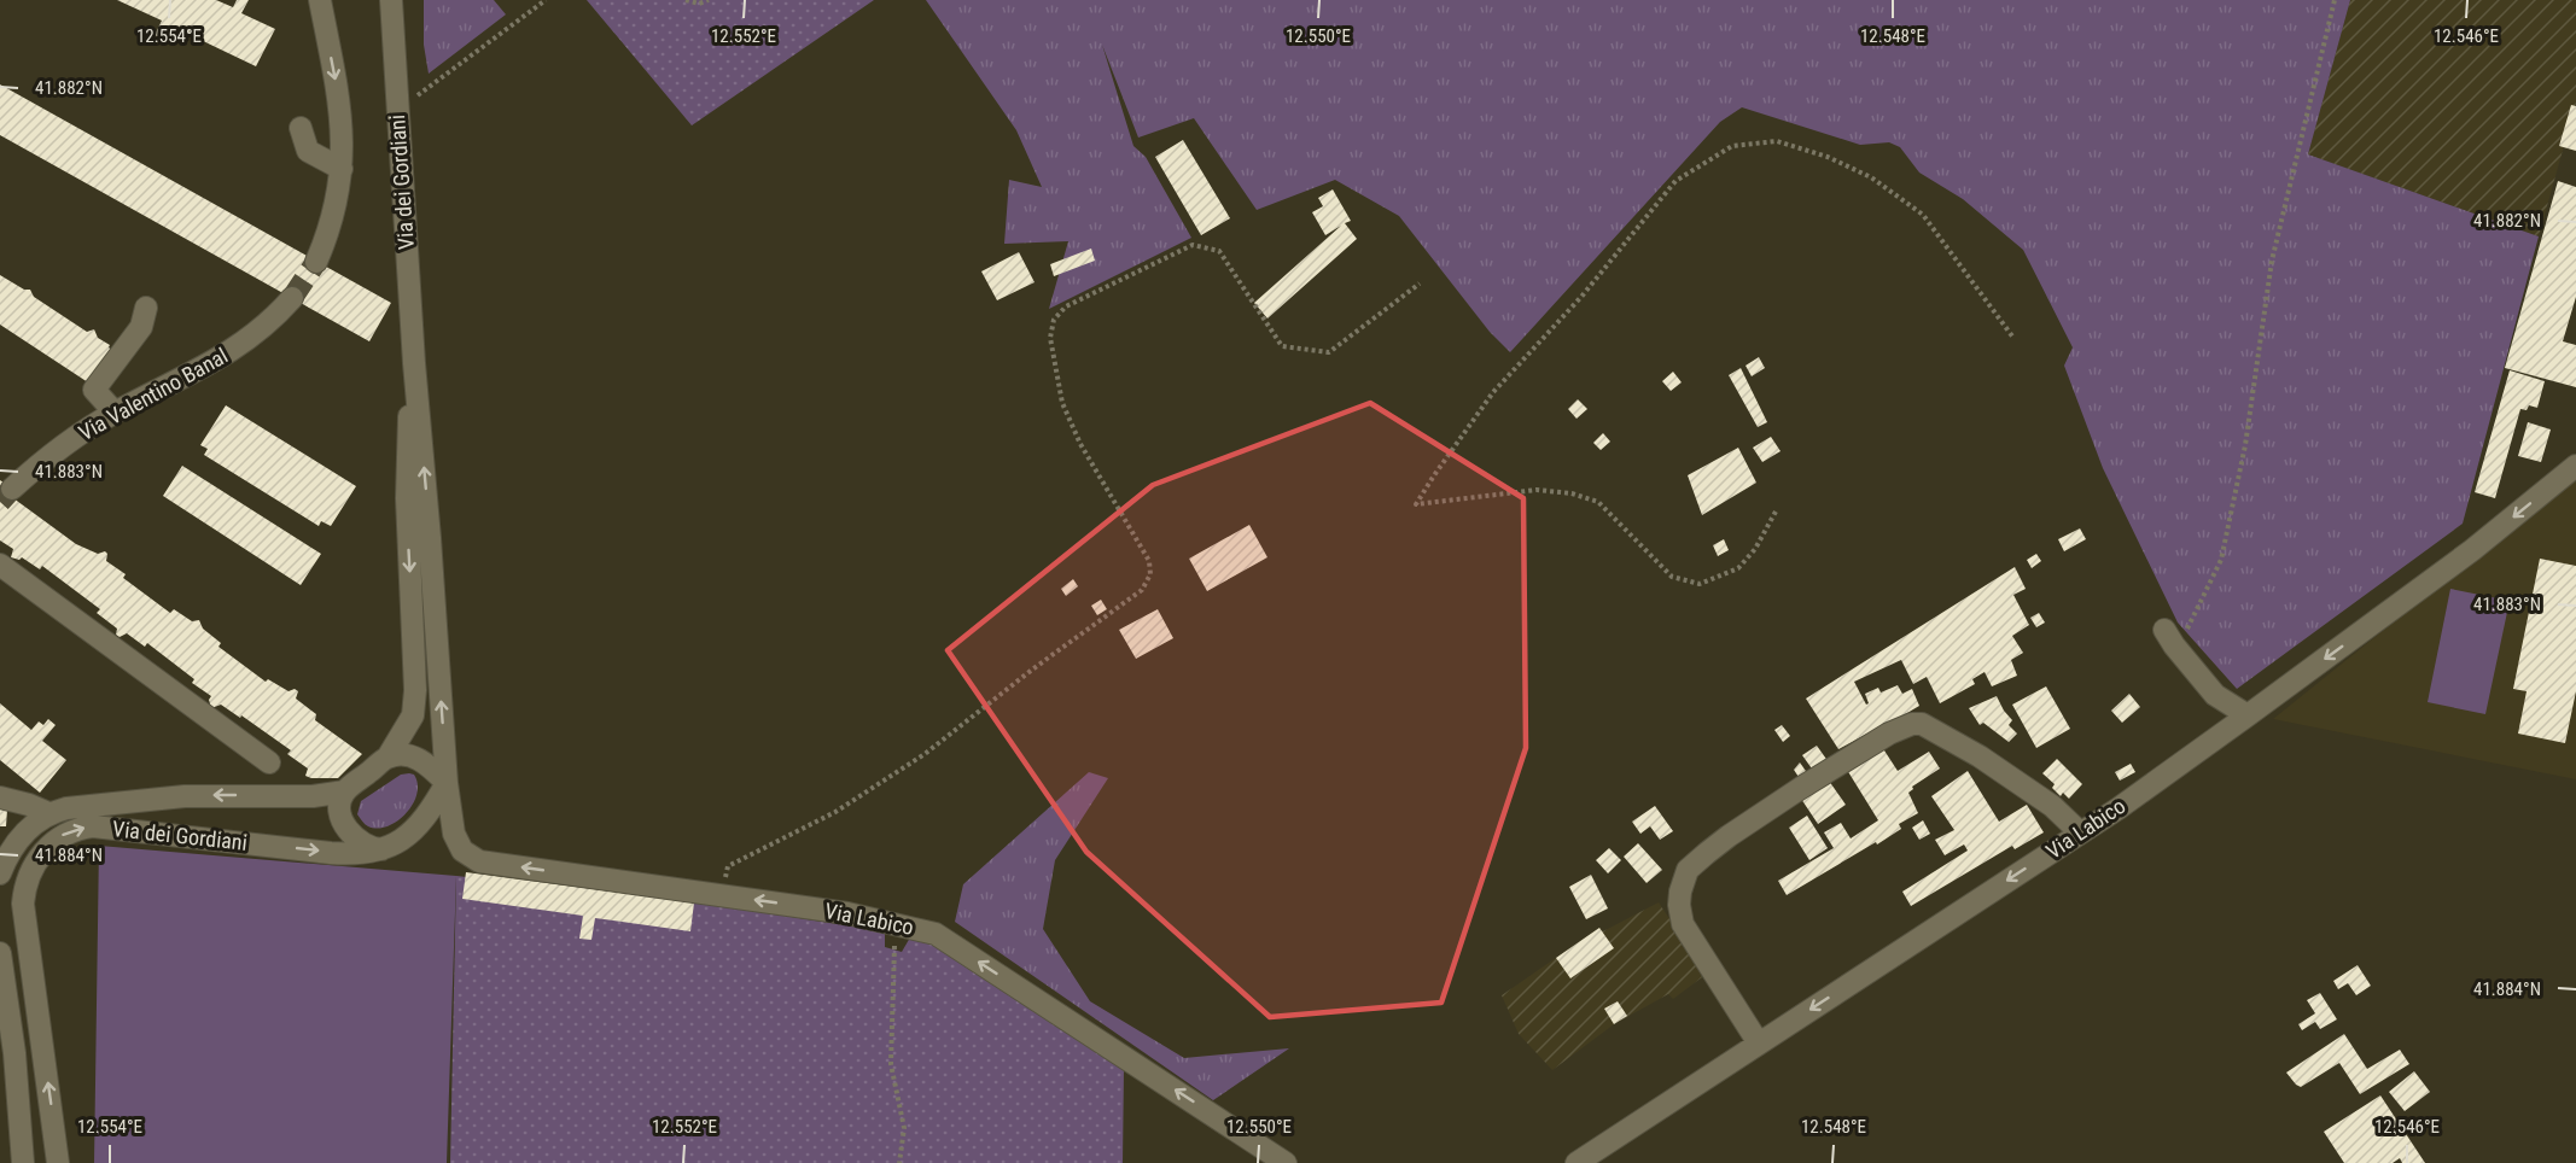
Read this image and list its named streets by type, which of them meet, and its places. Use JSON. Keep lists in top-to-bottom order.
{
  "streets": {
    "street": ["Via dei Gordiani", "Via Valentino Banal", "Via Labico"]
  },
  "crossings": [
    ["Via dei Gordiani", "Via Labico"]
  ],
  "one_way": ["Via Labico"],
  "coordinates": [
    "12.554°E",
    "12.552°E",
    "12.550°E",
    "12.548°E",
    "12.546°E",
    "41.882°N",
    "41.883°N",
    "41.884°N"
  ]
}
